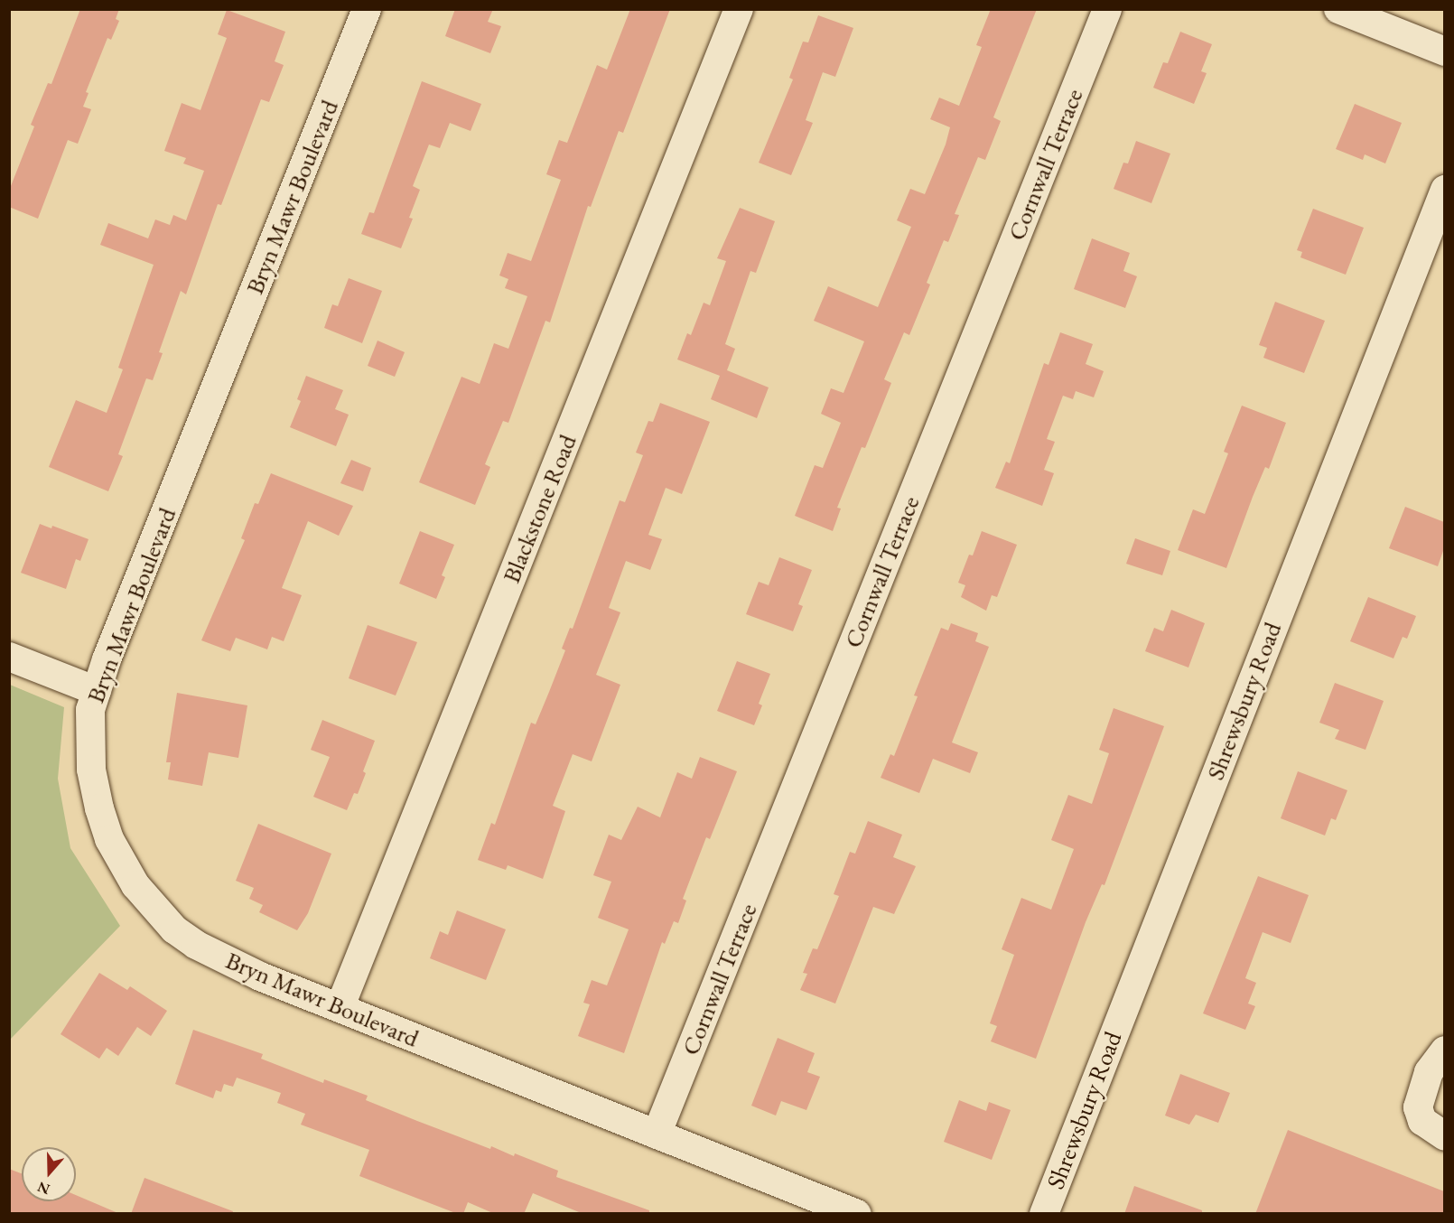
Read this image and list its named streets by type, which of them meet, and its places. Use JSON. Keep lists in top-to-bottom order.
{
  "streets": {
    "street": [
      "Cornwall Terrace",
      "Bryn Mawr Boulevard",
      "Blackstone Road",
      "Shrewsbury Road"
    ]
  },
  "crossings": [
    ["Cornwall Terrace", "Bryn Mawr Boulevard"],
    ["Bryn Mawr Boulevard", "Blackstone Road"]
  ],
  "north": "bottom"
}
